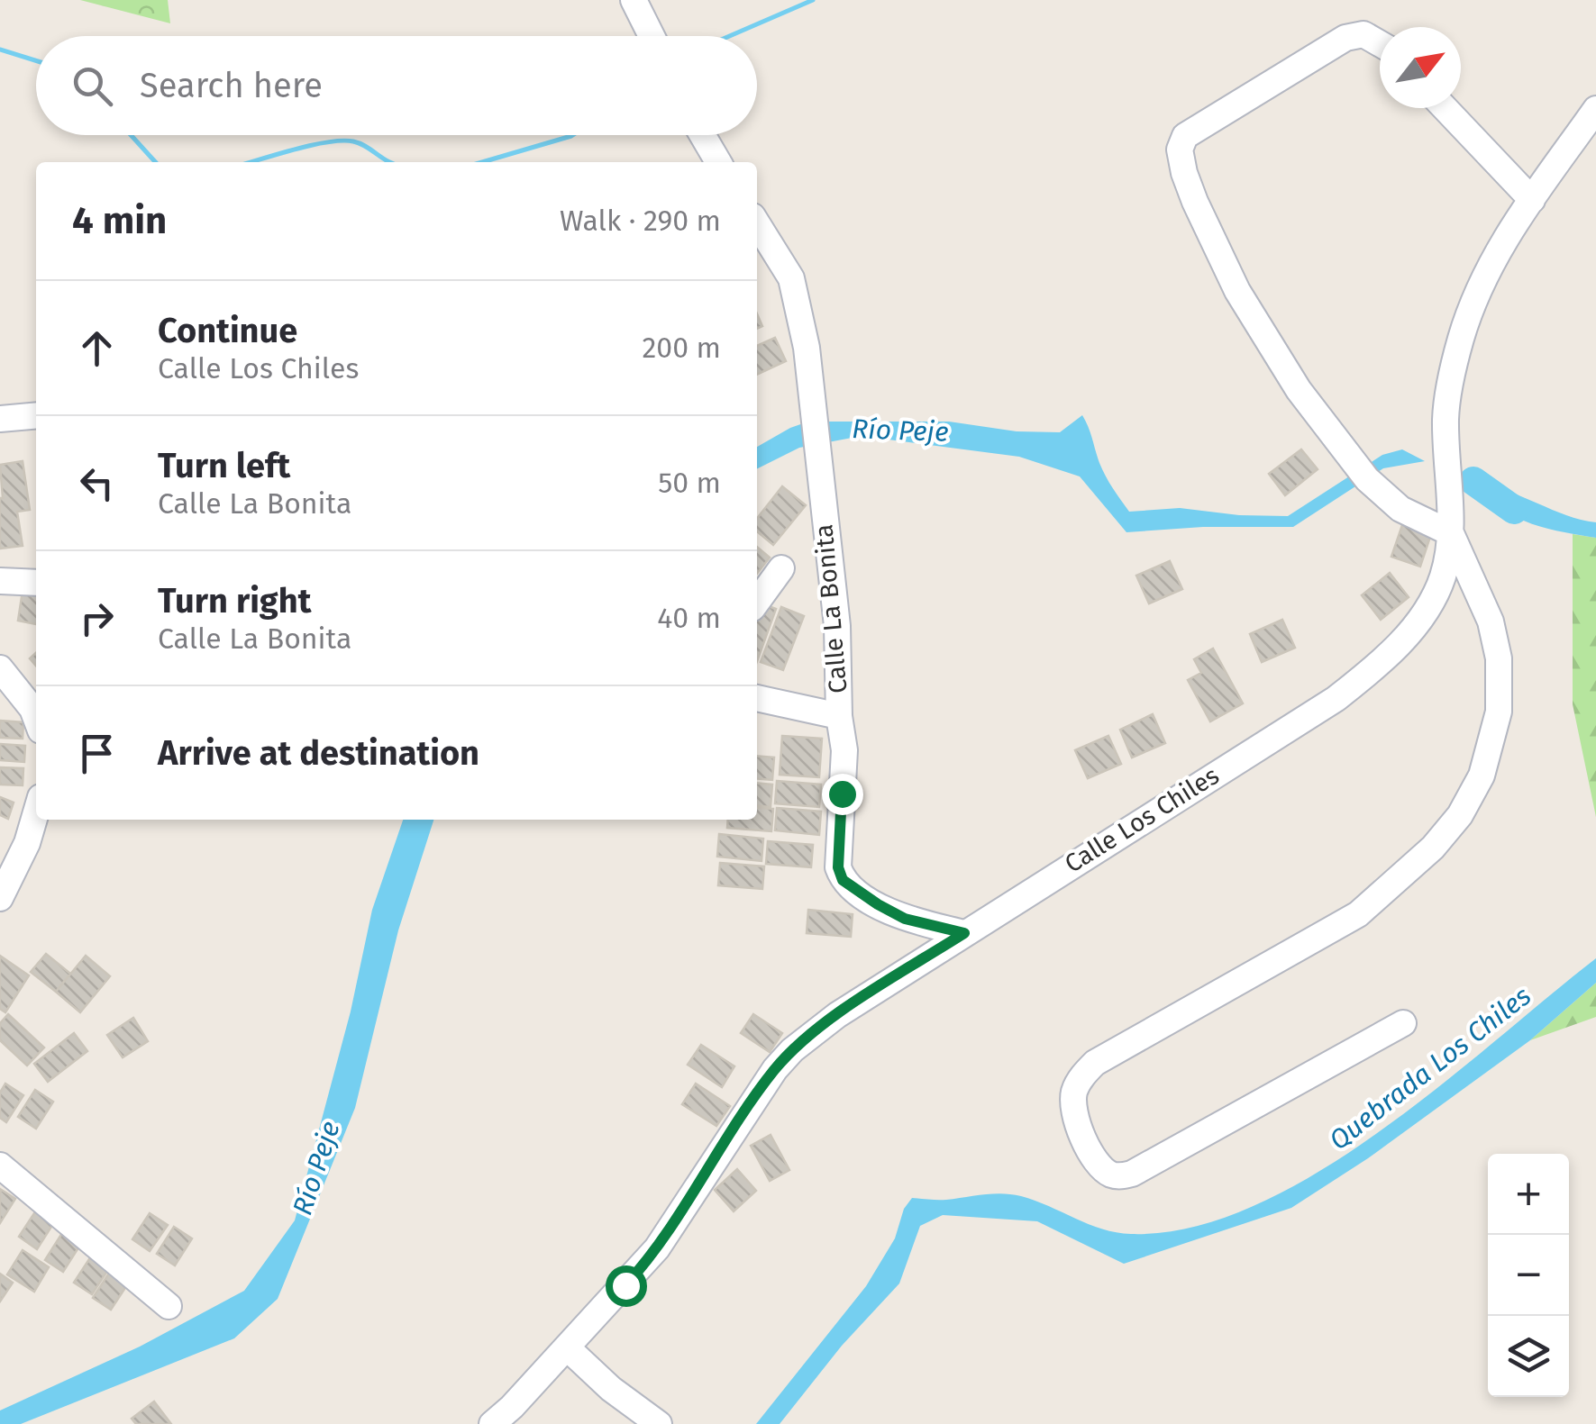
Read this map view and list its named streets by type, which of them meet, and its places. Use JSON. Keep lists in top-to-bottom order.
{
  "streets": {
    "street": ["Calle La Bonita", "Calle Los Chiles"]
  },
  "crossings": [
    ["Calle La Bonita", "Calle Los Chiles"]
  ],
  "water": ["Río Peje", "Quebrada Los Chiles"],
  "north": "top right",
  "page": {
    "search": "Search here",
    "heading": ["4 min", "Walk · 290 m"],
    "list": [
      ["Continue", "Calle Los Chiles", "200 m"],
      ["Turn left", "Calle La Bonita", "50 m"],
      ["Turn right", "Calle La Bonita", "40 m"],
      "Arrive at destination"
    ],
    "map_buttons": ["+", "−"]
  }
}
